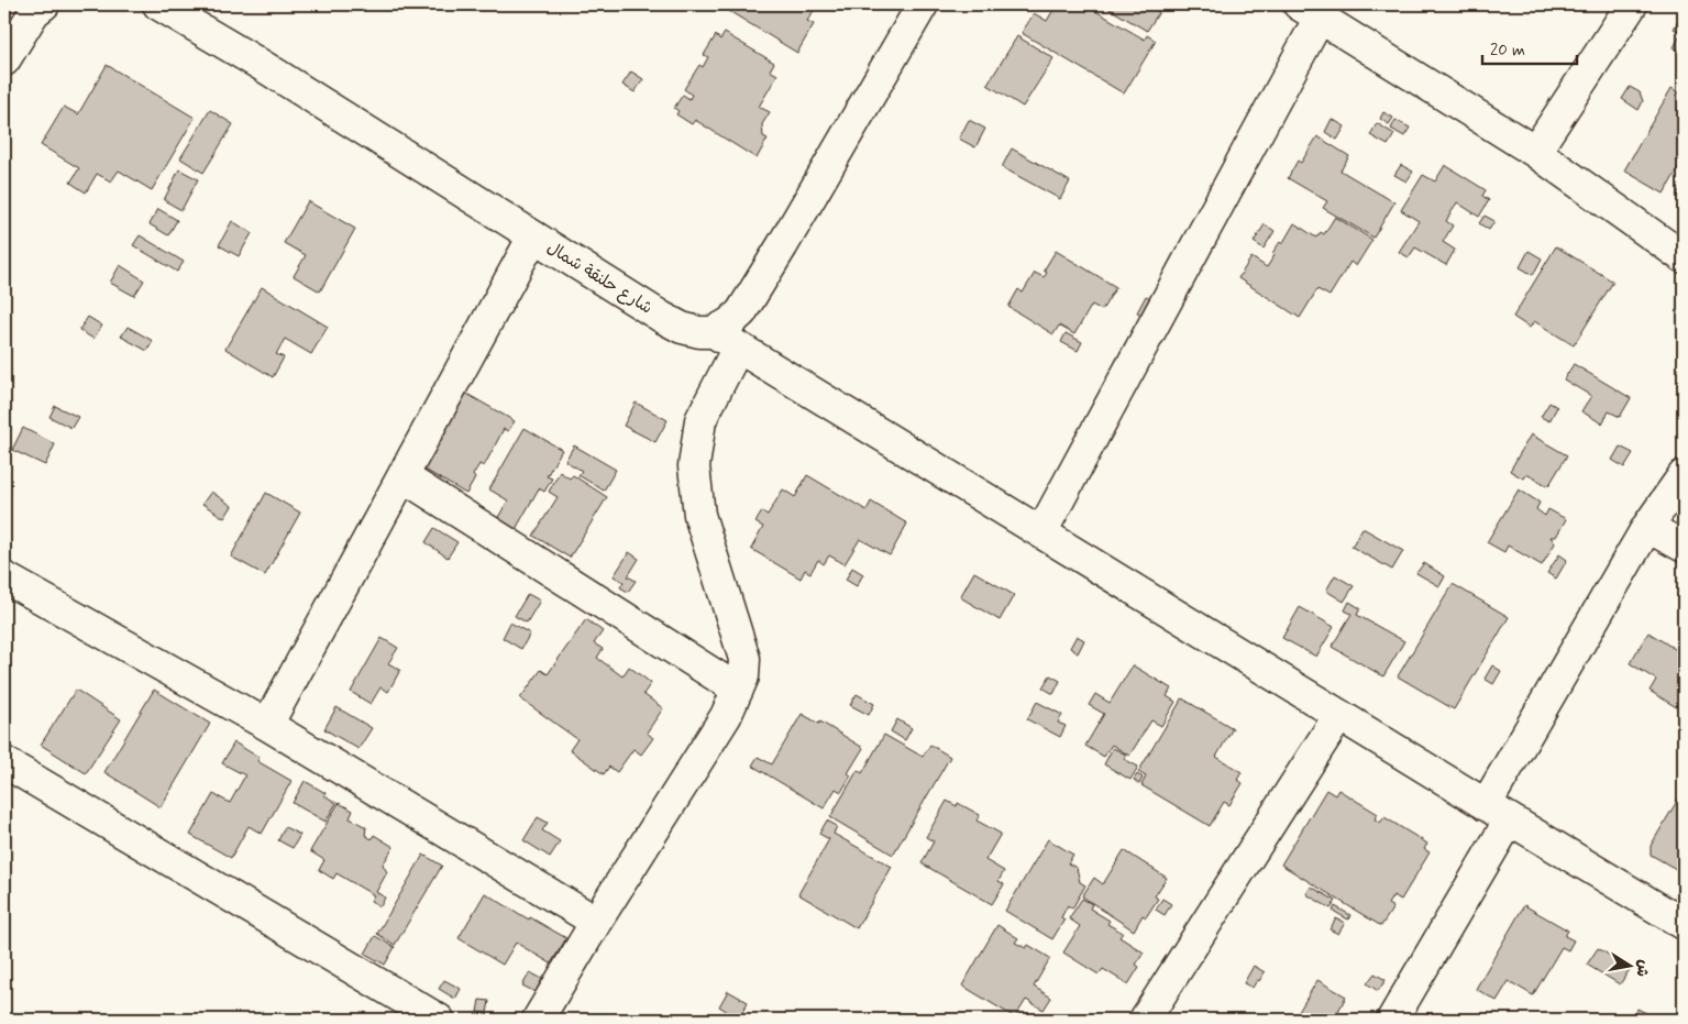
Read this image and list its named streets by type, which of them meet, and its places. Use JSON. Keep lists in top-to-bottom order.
{
  "streets": {
    "street": ["شارع حلنقة شمال"]
  },
  "scale_bar": "20 m",
  "north": "right"
}
